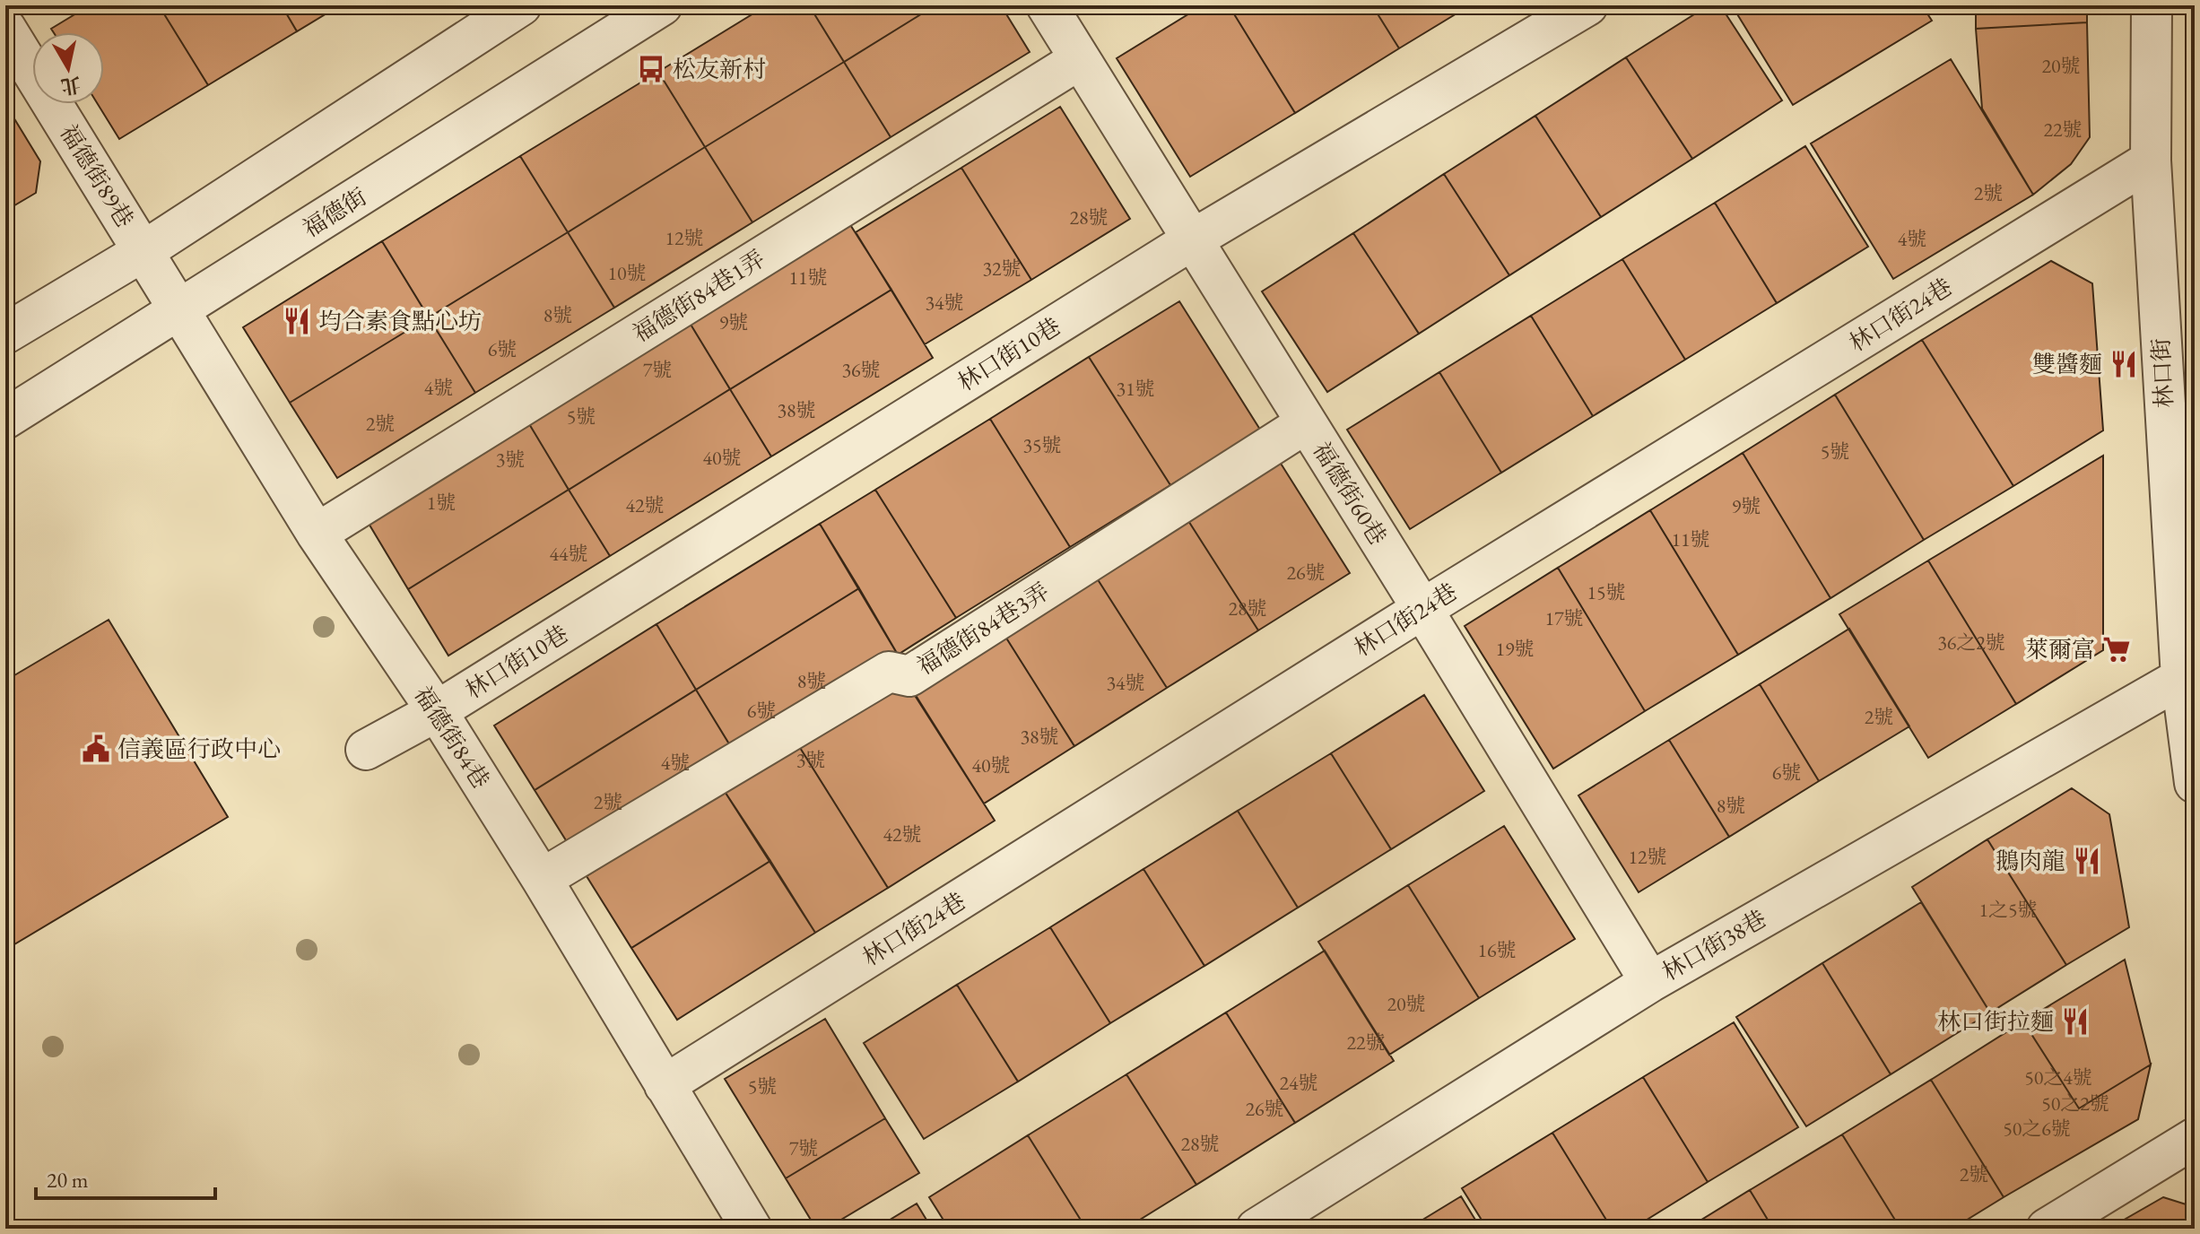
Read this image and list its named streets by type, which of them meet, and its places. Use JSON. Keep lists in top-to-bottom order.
{
  "streets": {
    "street": [
      "福德街89巷",
      "福德街",
      "福德街84巷1弄",
      "林口街24巷",
      "林口街10巷",
      "林口街",
      "福德街60巷",
      "福德街84巷3弄",
      "福德街84巷",
      "林口街38巷"
    ]
  },
  "crossings": [
    ["福德街89巷", "福德街84巷"],
    ["福德街", "福德街84巷"],
    ["福德街84巷1弄", "福德街60巷"],
    ["福德街84巷1弄", "福德街84巷"],
    ["林口街24巷", "林口街"],
    ["林口街24巷", "福德街60巷"],
    ["林口街24巷", "福德街84巷"],
    ["林口街10巷", "福德街60巷"],
    ["林口街10巷", "福德街84巷"],
    ["林口街", "林口街38巷"],
    ["福德街60巷", "福德街84巷3弄"],
    ["福德街60巷", "林口街38巷"],
    ["福德街84巷3弄", "福德街84巷"]
  ],
  "places": {
    "bus stop": ["松友新村"],
    "restaurant": [
      "均合素食點心坊",
      "雙醬麵",
      "鵝肉龍",
      "林口街拉麵"
    ],
    "supermarket": ["萊爾富"],
    "public building": ["信義區行政中心"]
  },
  "house_numbers": [
    "20號",
    "22號",
    "2號",
    "28號",
    "12號",
    "4號",
    "32號",
    "10號",
    "11號",
    "34號",
    "8號",
    "9號",
    "6號",
    "7號",
    "36號",
    "4號",
    "31號",
    "38號",
    "5號",
    "2號",
    "35號",
    "5號",
    "40號",
    "3號",
    "1號",
    "42號",
    "9號",
    "11號",
    "44號",
    "26號",
    "15號",
    "28號",
    "17號",
    "36之2號",
    "19號",
    "8號",
    "34號",
    "6號",
    "2號",
    "38號",
    "3號",
    "4號",
    "40號",
    "6號",
    "2號",
    "8號",
    "42號",
    "12號",
    "1之5號",
    "16號",
    "20號",
    "22號",
    "50之4號",
    "24號",
    "5號",
    "50之2號",
    "26號",
    "50之6號",
    "28號",
    "7號",
    "2號"
  ],
  "scale_bar": "20 m",
  "north": "bottom"
}
